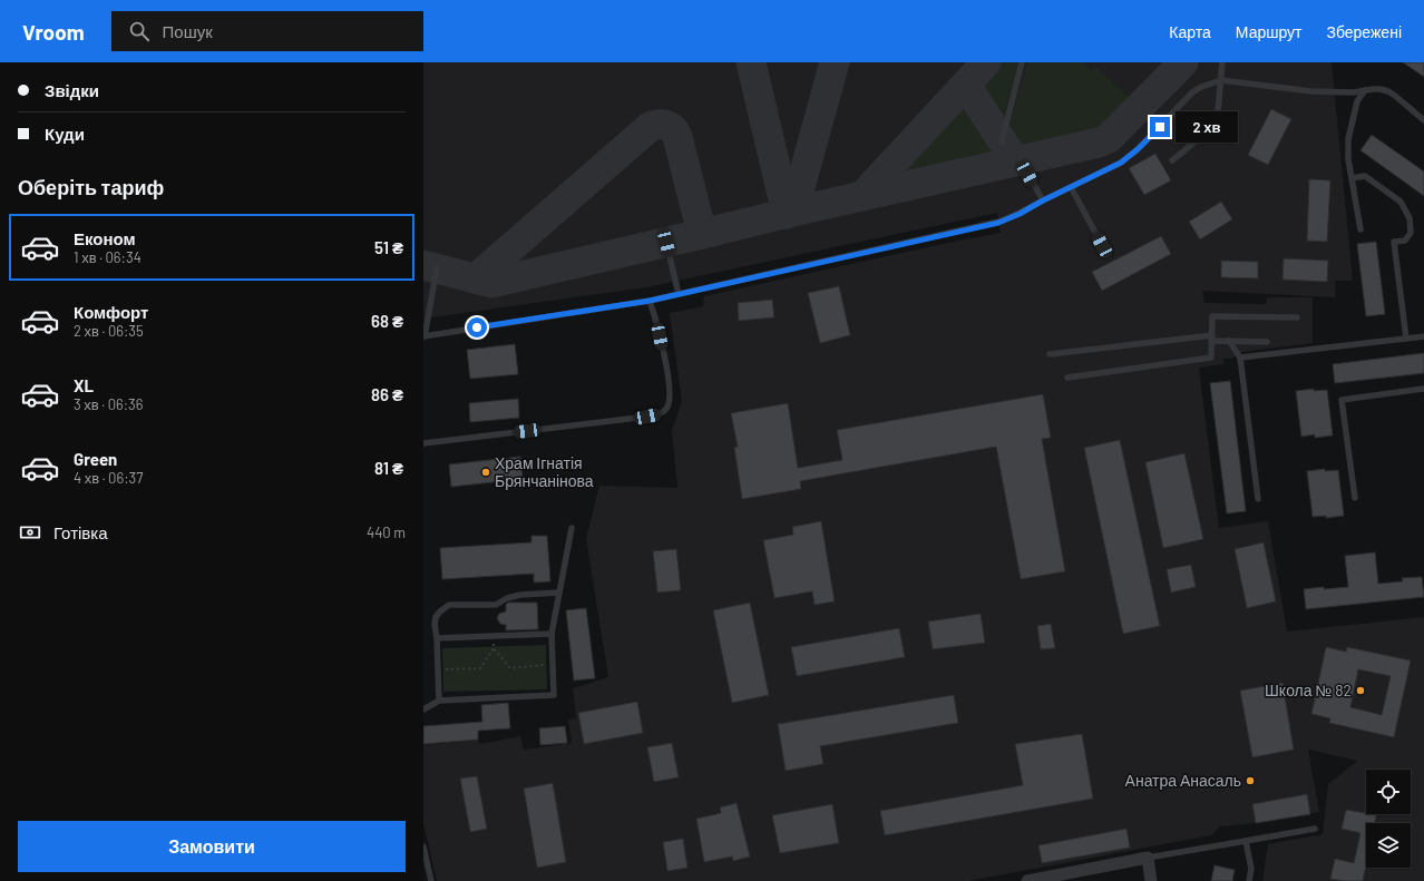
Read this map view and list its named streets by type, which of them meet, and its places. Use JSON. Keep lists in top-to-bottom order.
{
  "places": ["Храм Ігнатія Брянчанінова", "Школа № 82", "Анатра Анасаль"],
  "page": {
    "header": "Vroom",
    "search": "Пошук",
    "nav": ["Карта", "Маршрут", "Збережені"],
    "banner": ["Звідки", "Куди"],
    "bubble": "2 хв",
    "heading": "Оберіть тариф",
    "list": [
      {
        "name": "Економ",
        "note": "1 хв · 06:34",
        "value": "51 ₴"
      },
      {
        "name": "Комфорт",
        "note": "2 хв · 06:35",
        "value": "68 ₴"
      },
      {
        "name": "XL",
        "note": "3 хв · 06:36",
        "value": "86 ₴"
      },
      {
        "name": "Green",
        "note": "4 хв · 06:37",
        "value": "81 ₴"
      }
    ],
    "pay": ["Готівка", "440 m"],
    "buttons": "Замовити"
  }
}
